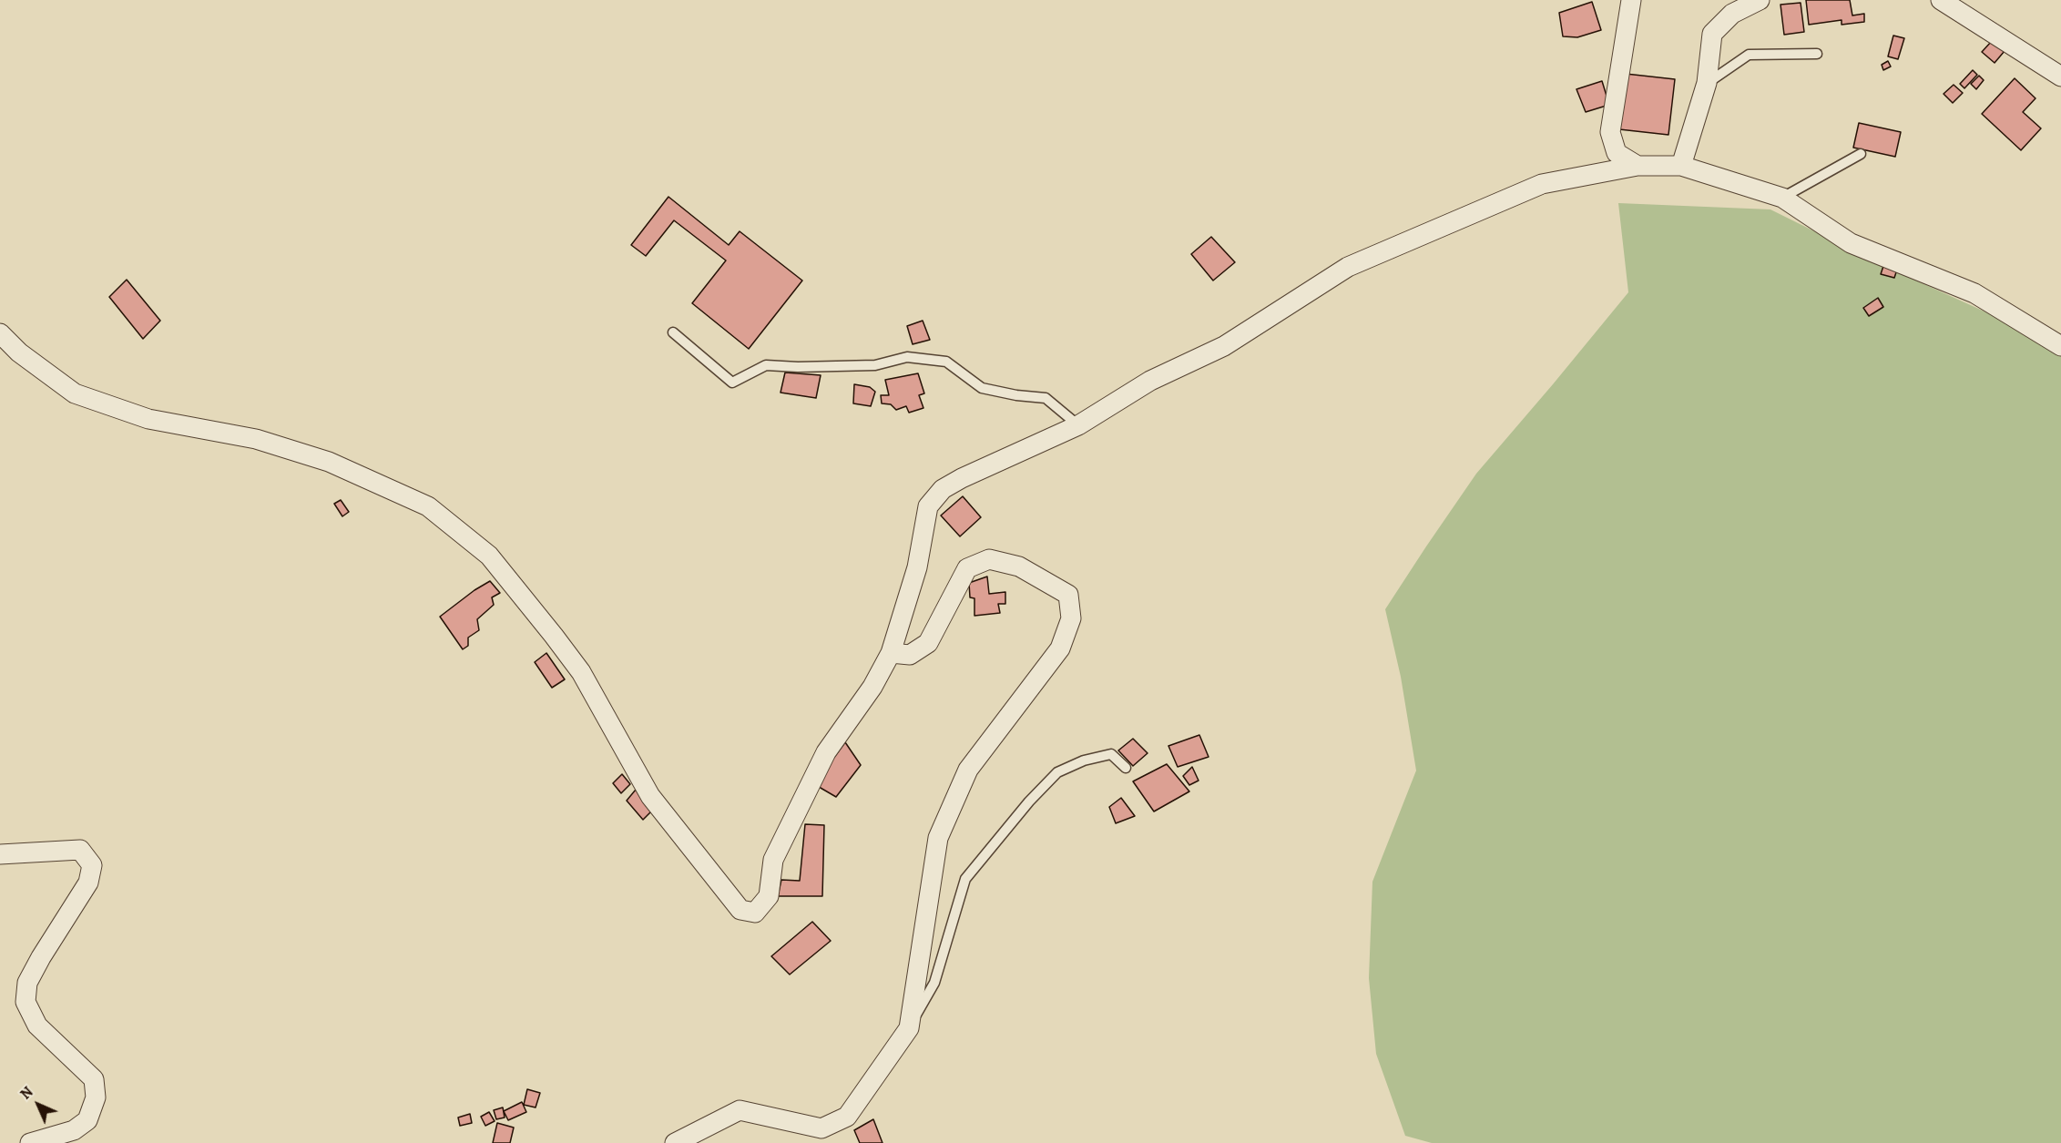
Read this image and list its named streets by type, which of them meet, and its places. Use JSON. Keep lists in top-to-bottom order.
{
  "north": "top left"
}
